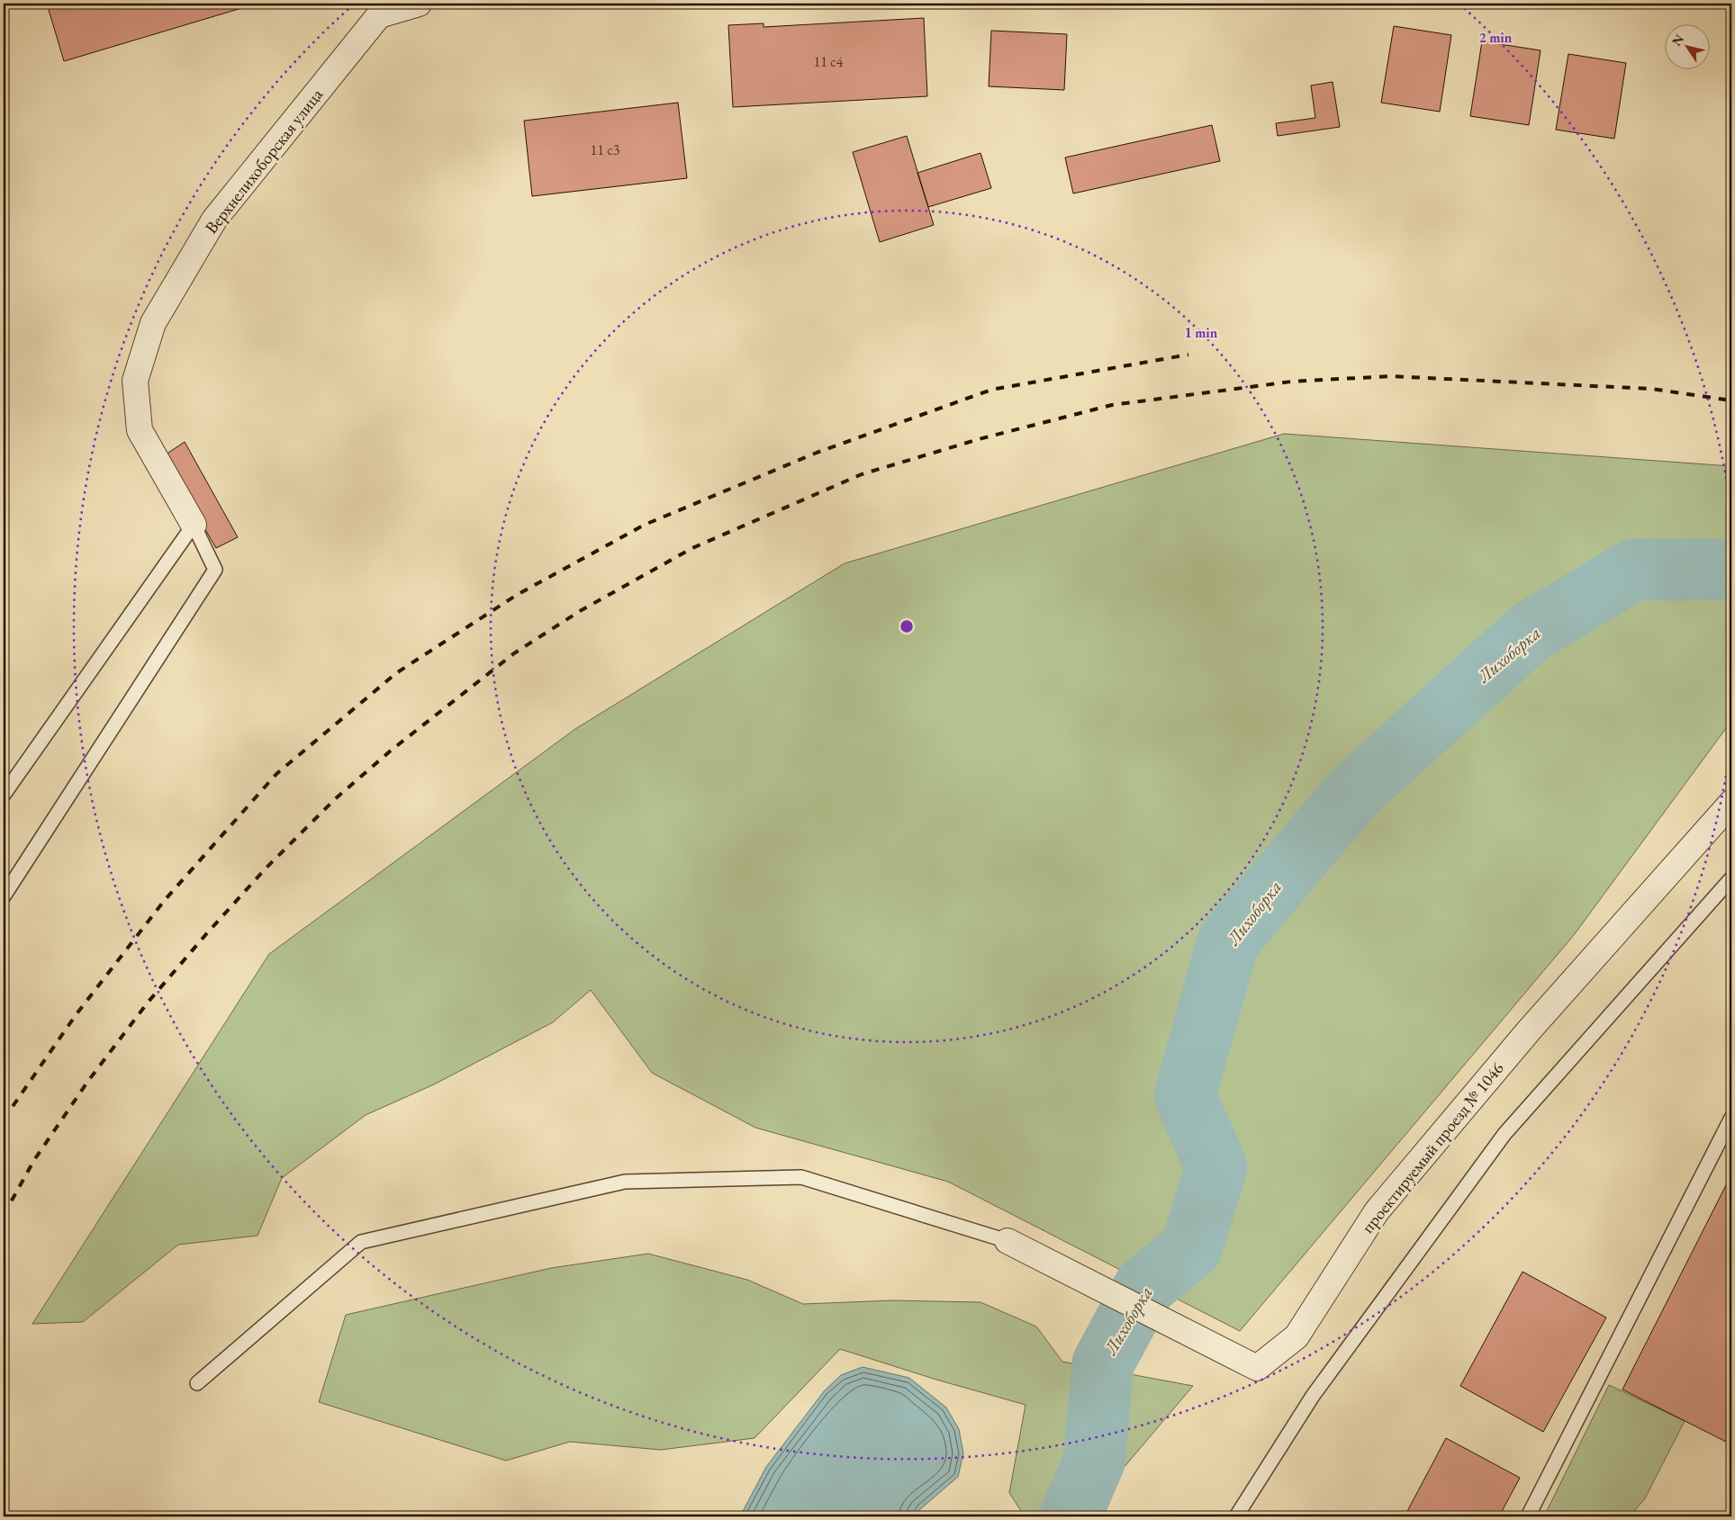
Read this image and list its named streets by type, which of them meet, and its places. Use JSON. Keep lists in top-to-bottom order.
{
  "streets": {
    "street": ["Верхнелихоборская улица", "проектируемый проезд № 1046"]
  },
  "water": ["Лихоборка"],
  "house_numbers": ["11 с4", "11 с3"],
  "north": "top left",
  "rings": ["2 min", "1 min"]
}
